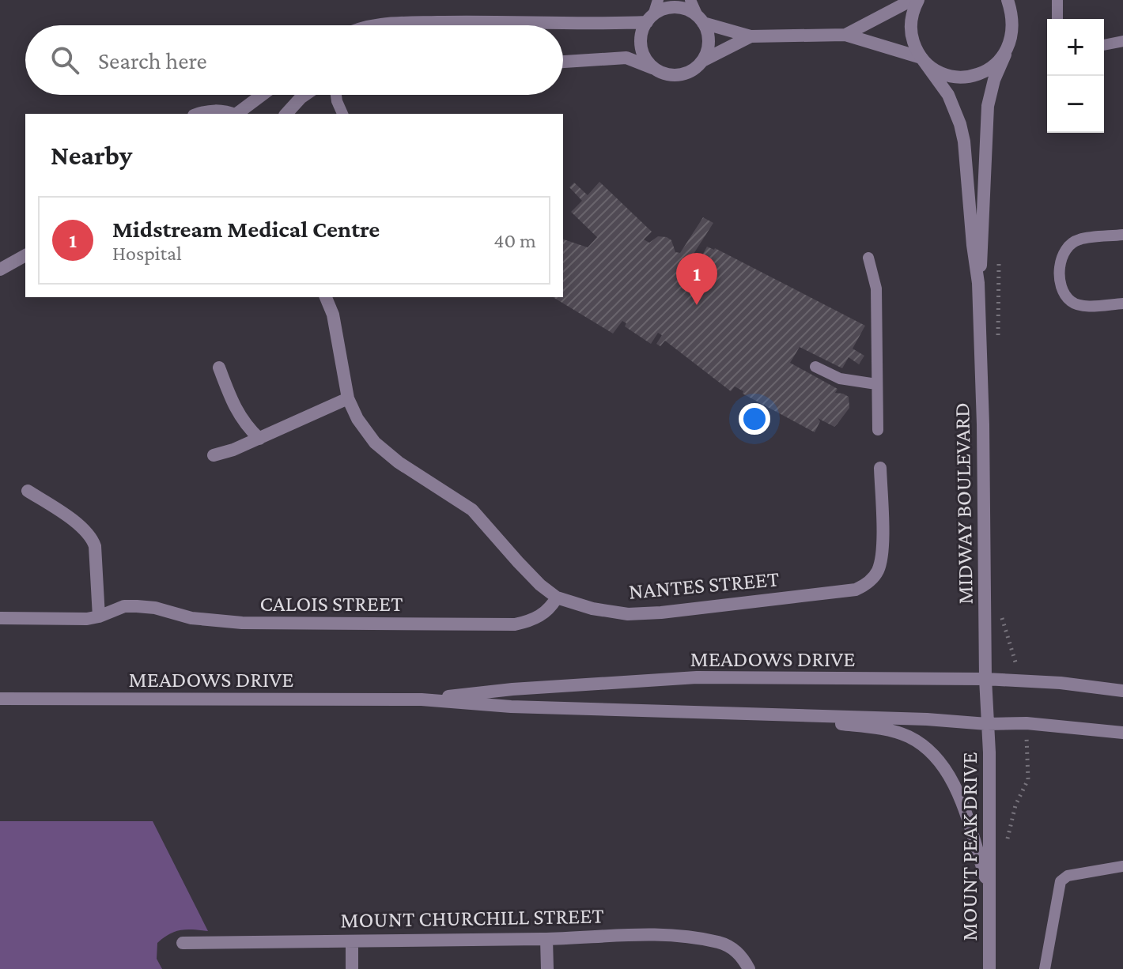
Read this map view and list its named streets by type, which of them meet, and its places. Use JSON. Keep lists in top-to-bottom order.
{
  "streets": {
    "street": [
      "MIDWAY BOULEVARD",
      "NANTES STREET",
      "CALOIS STREET",
      "MEADOWS DRIVE",
      "MOUNT PEAK DRIVE",
      "MOUNT CHURCHILL STREET"
    ]
  },
  "crossings": [
    ["MIDWAY BOULEVARD", "MEADOWS DRIVE"],
    ["MIDWAY BOULEVARD", "MOUNT PEAK DRIVE"],
    ["NANTES STREET", "CALOIS STREET"],
    ["MEADOWS DRIVE", "MOUNT PEAK DRIVE"]
  ],
  "page": {
    "map_buttons": ["+", "−"],
    "search": "Search here",
    "heading": "Nearby",
    "list": [
      {
        "mark": "1",
        "name": "Midstream Medical Centre",
        "note": "Hospital",
        "value": "40 m"
      }
    ],
    "pins": "1"
  }
}
